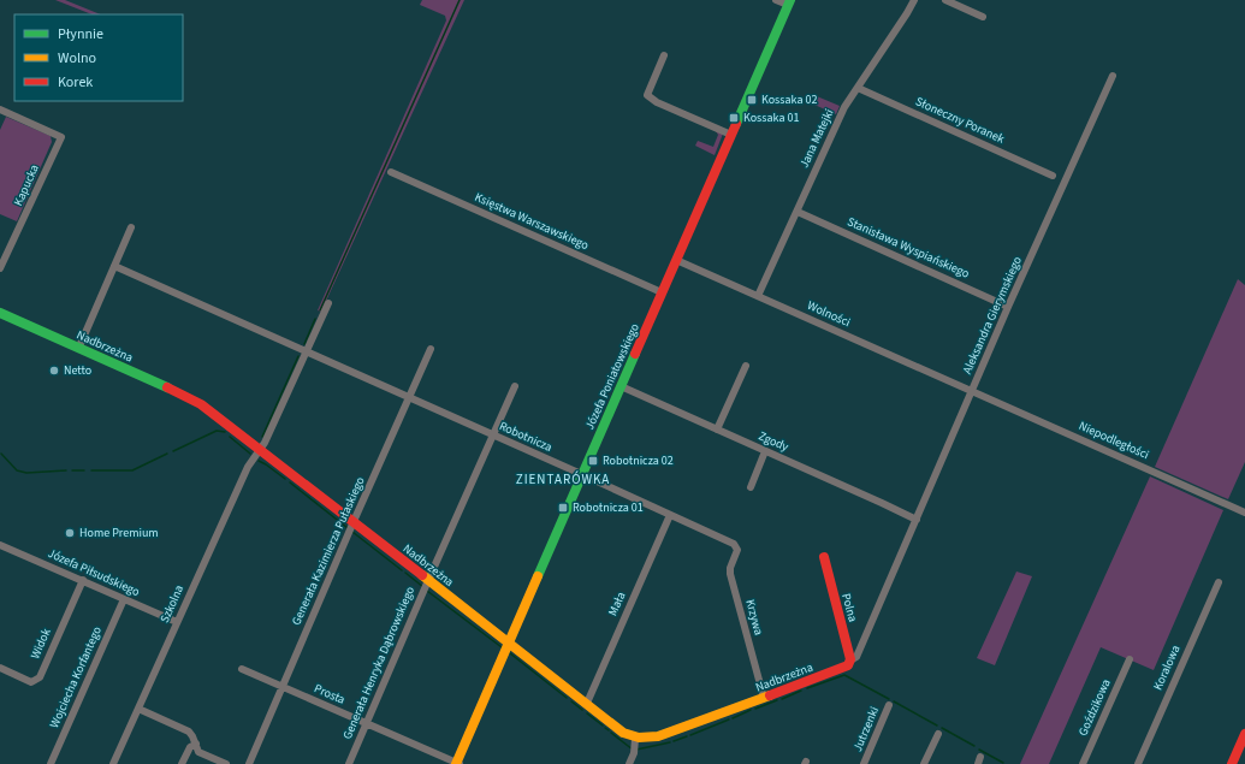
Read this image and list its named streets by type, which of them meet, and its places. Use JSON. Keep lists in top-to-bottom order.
{
  "streets": {
    "street": [
      "Słoneczny Poranek",
      "Jana Matejki",
      "Kapucka",
      "Księstwa Warszawskiego",
      "Stanisława Wyspiańskiego",
      "Wolności",
      "Aleksandra Gierymskiego",
      "Nadbrzeżna",
      "Józefa Poniatowskiego",
      "Robotnicza",
      "Niepodległości",
      "Zgody",
      "Generała Kazimierza Pułaskiego",
      "Józefa Piłsudskiego",
      "Szkolna",
      "Mała",
      "Polna",
      "Krzywa",
      "Widok",
      "Generała Henryka Dąbrowskiego",
      "Koralowa",
      "Wojciecha Korfantego",
      "Prosta",
      "Goździkowa",
      "Jutrzenki"
    ]
  },
  "crossings": [
    ["Słoneczny Poranek", "Jana Matejki"],
    ["Jana Matejki", "Stanisława Wyspiańskiego"],
    ["Jana Matejki", "Wolności"],
    ["Księstwa Warszawskiego", "Józefa Poniatowskiego"],
    ["Stanisława Wyspiańskiego", "Aleksandra Gierymskiego"],
    ["Wolności", "Aleksandra Gierymskiego"],
    ["Wolności", "Józefa Poniatowskiego"],
    ["Wolności", "Niepodległości"],
    ["Aleksandra Gierymskiego", "Nadbrzeżna"],
    ["Aleksandra Gierymskiego", "Niepodległości"],
    ["Aleksandra Gierymskiego", "Zgody"],
    ["Aleksandra Gierymskiego", "Polna"],
    ["Nadbrzeżna", "Józefa Poniatowskiego"],
    ["Nadbrzeżna", "Generała Kazimierza Pułaskiego"],
    ["Nadbrzeżna", "Szkolna"],
    ["Nadbrzeżna", "Mała"],
    ["Nadbrzeżna", "Polna"],
    ["Nadbrzeżna", "Krzywa"],
    ["Nadbrzeżna", "Generała Henryka Dąbrowskiego"],
    ["Józefa Poniatowskiego", "Robotnicza"],
    ["Józefa Poniatowskiego", "Zgody"],
    ["Józefa Poniatowskiego", "Prosta"],
    ["Robotnicza", "Generała Kazimierza Pułaskiego"],
    ["Robotnicza", "Szkolna"],
    ["Robotnicza", "Mała"],
    ["Robotnicza", "Krzywa"],
    ["Robotnicza", "Generała Henryka Dąbrowskiego"],
    ["Generała Kazimierza Pułaskiego", "Prosta"],
    ["Józefa Piłsudskiego", "Szkolna"],
    ["Józefa Piłsudskiego", "Widok"],
    ["Józefa Piłsudskiego", "Wojciecha Korfantego"],
    ["Generała Henryka Dąbrowskiego", "Prosta"]
  ],
  "districts": ["ZIENTARÓWKA"],
  "places": {
    "transit": [
      "Kossaka 02",
      "Kossaka 01",
      "Robotnicza 02",
      "Robotnicza 01"
    ],
    "other": ["Netto", "Home Premium"]
  },
  "legend": ["Płynnie", "Wolno", "Korek"]
}
